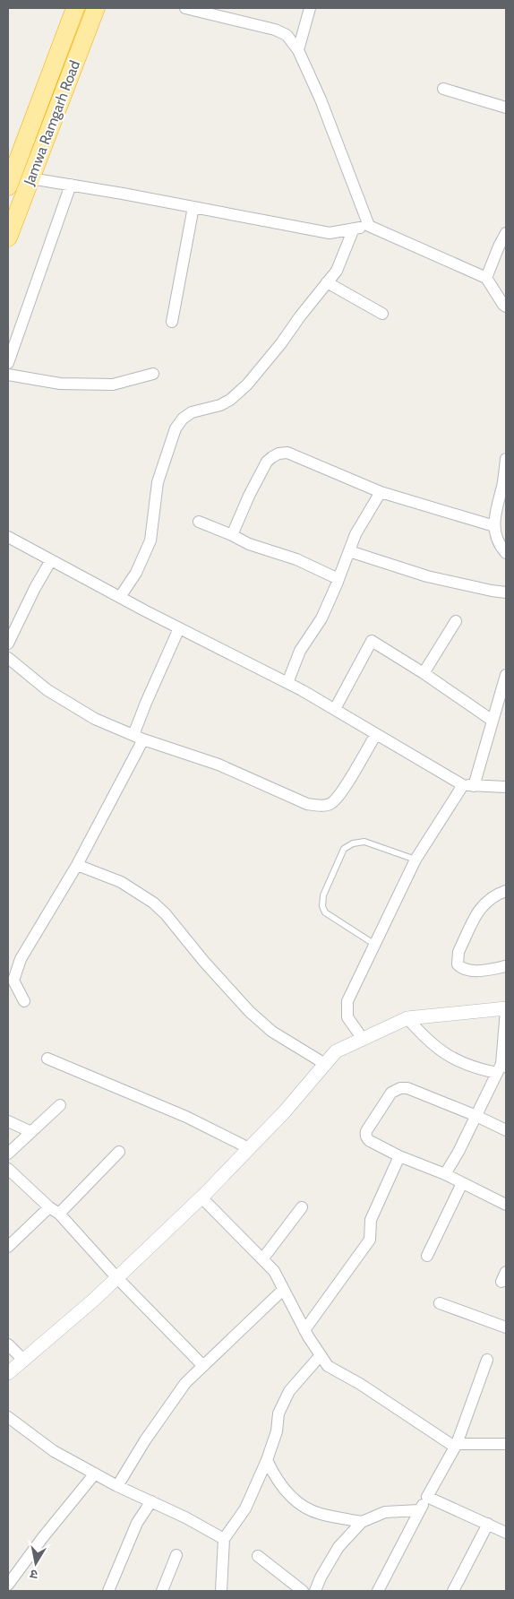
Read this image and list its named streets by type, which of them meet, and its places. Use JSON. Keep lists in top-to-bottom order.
{
  "streets": {
    "highway": ["Jamwa Ramgarh Road"]
  },
  "north": "bottom"
}
